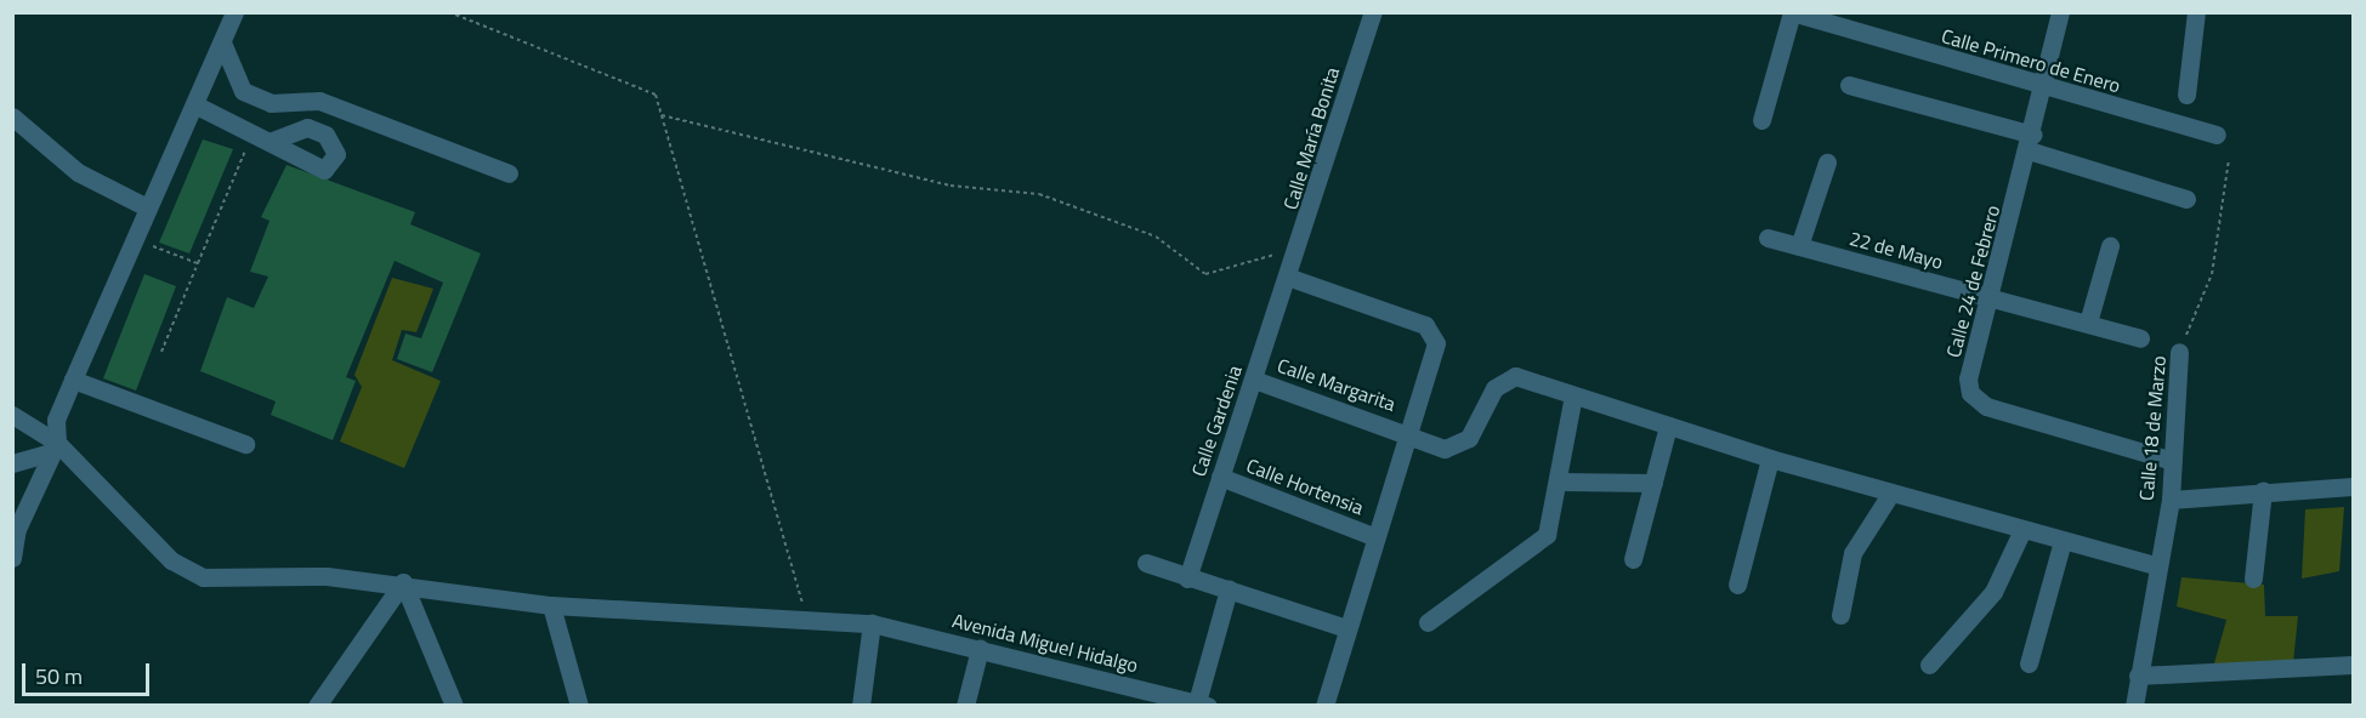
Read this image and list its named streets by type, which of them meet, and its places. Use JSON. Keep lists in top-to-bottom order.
{
  "streets": {
    "street": [
      "Calle Primero de Enero",
      "Calle María Bonita",
      "22 de Mayo",
      "Calle 24 de Febrero",
      "Calle Margarita",
      "Calle Gardenia",
      "Calle 18 de Marzo",
      "Calle Hortensia",
      "Avenida Miguel Hidalgo"
    ]
  },
  "crossings": [
    ["Calle Primero de Enero", "Calle 24 de Febrero"],
    ["Calle María Bonita", "Calle Gardenia"],
    ["22 de Mayo", "Calle 24 de Febrero"],
    ["Calle 24 de Febrero", "Calle 18 de Marzo"],
    ["Calle Margarita", "Calle Gardenia"],
    ["Calle Margarita", "Calle 18 de Marzo"],
    ["Calle Gardenia", "Calle Hortensia"]
  ],
  "scale_bar": "50 m"
}
